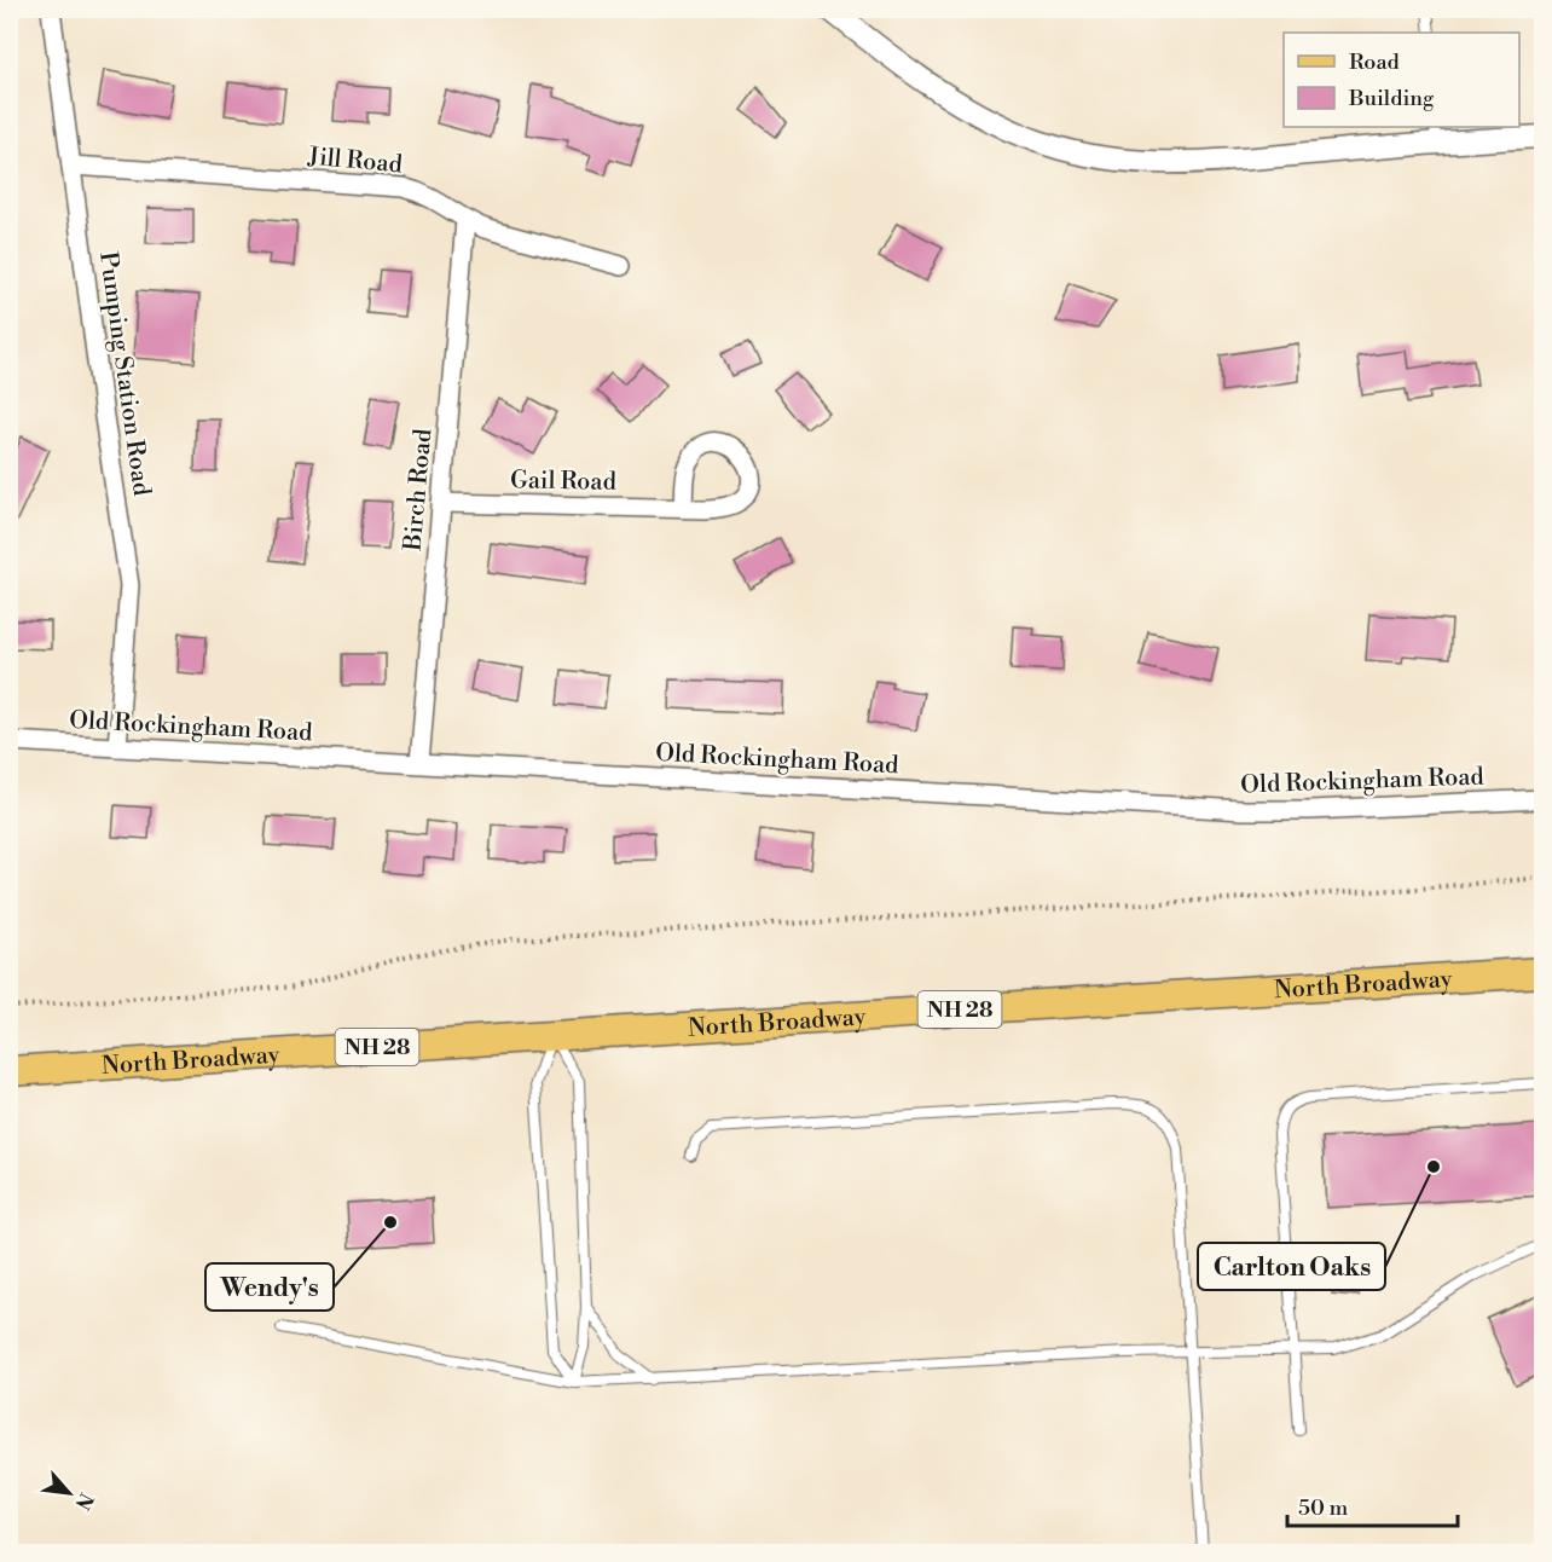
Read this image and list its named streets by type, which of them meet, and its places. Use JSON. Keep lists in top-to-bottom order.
{
  "streets": {
    "main road": ["North Broadway", "NH 28"],
    "street": [
      "Jill Road",
      "Pumping Station Road",
      "Gail Road",
      "Birch Road",
      "Old Rockingham Road"
    ]
  },
  "crossings": [
    ["Jill Road", "Pumping Station Road"],
    ["Jill Road", "Birch Road"],
    ["Pumping Station Road", "Old Rockingham Road"],
    ["Gail Road", "Birch Road"],
    ["Birch Road", "Old Rockingham Road"]
  ],
  "places": ["Carlton Oaks", "Wendy's"],
  "legend": ["Road", "Building"],
  "scale_bar": "50 m",
  "north": "bottom right"
}
